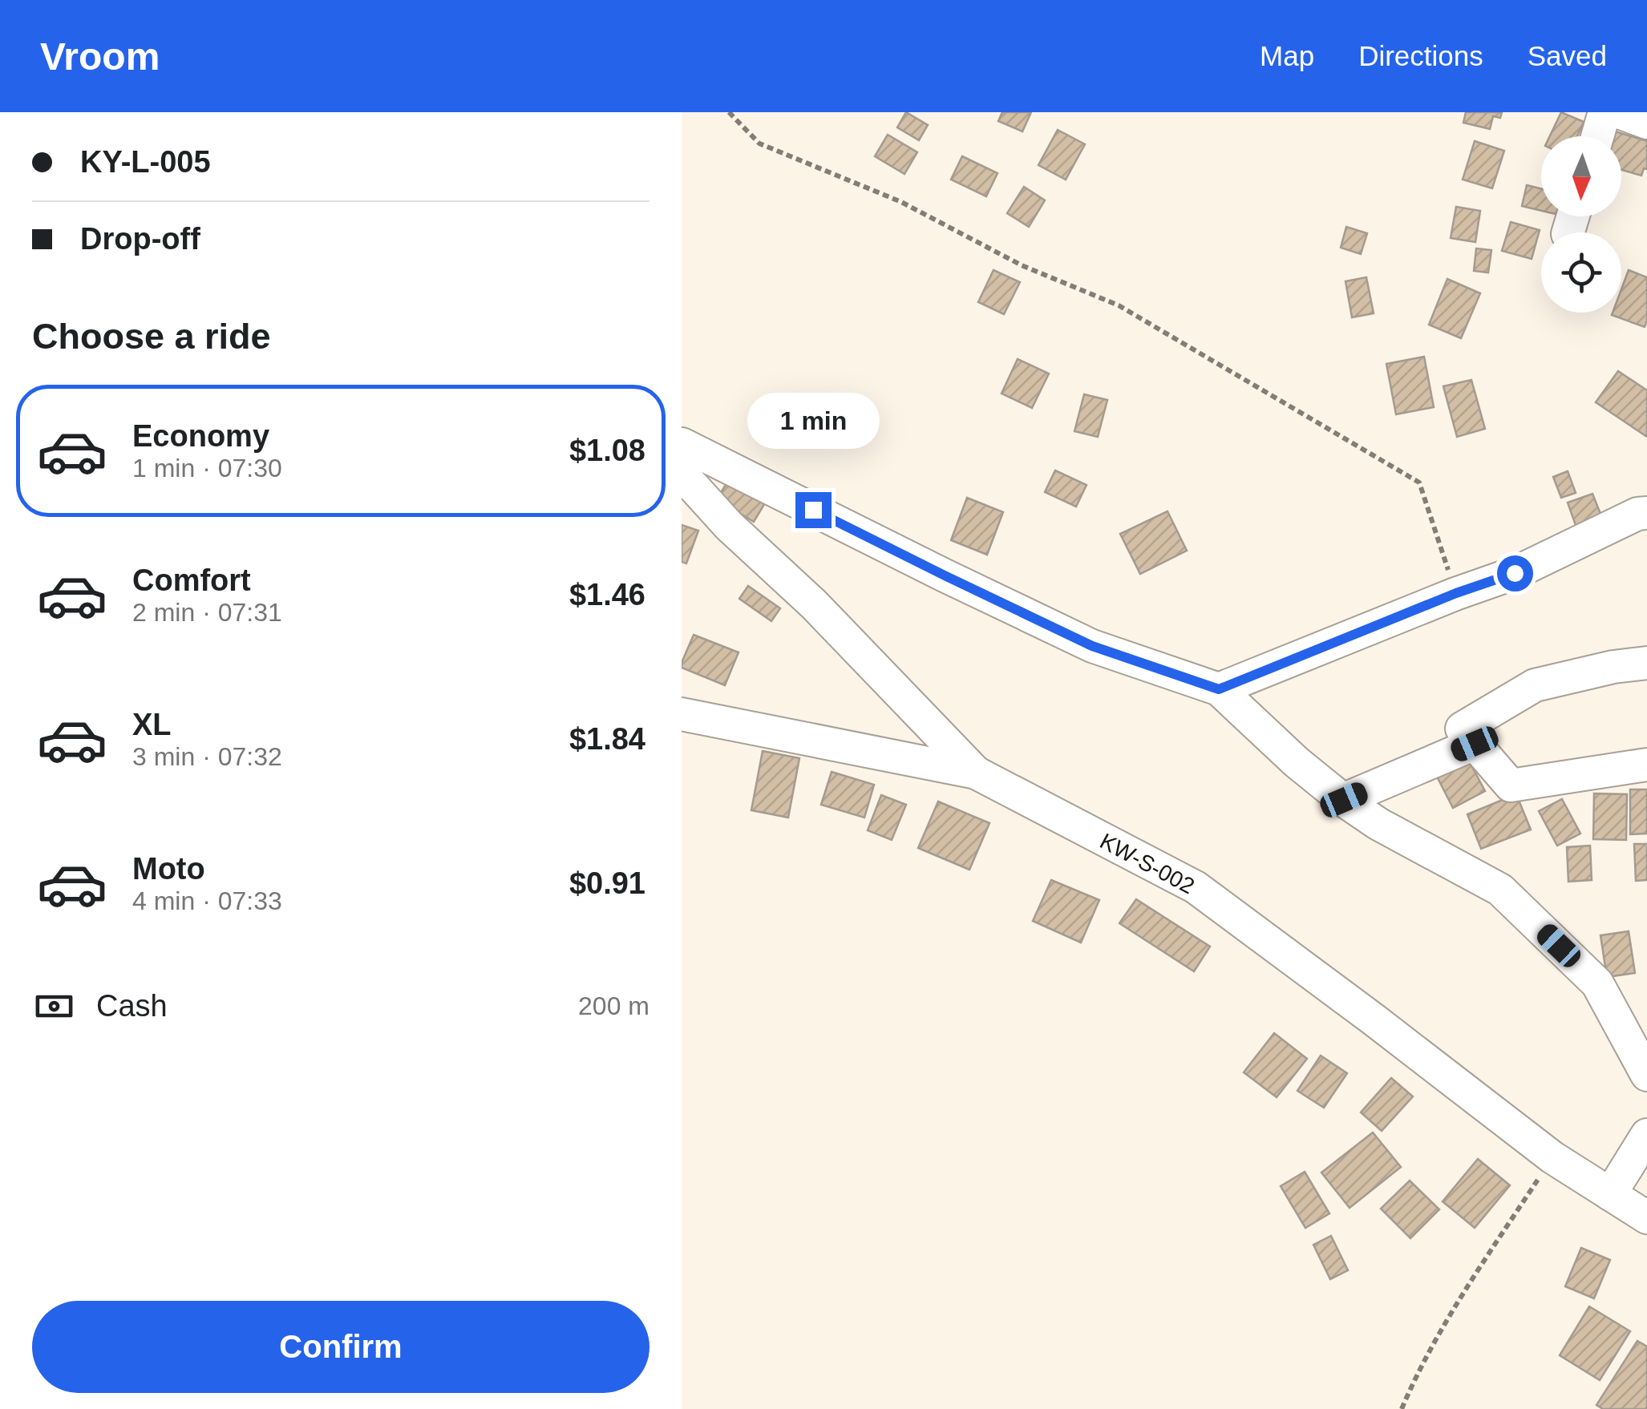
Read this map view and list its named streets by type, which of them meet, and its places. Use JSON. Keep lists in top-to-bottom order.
{
  "streets": {
    "street": ["KW-S-002"]
  },
  "north": "bottom",
  "page": {
    "header": "Vroom",
    "nav": ["Map", "Directions", "Saved"],
    "banner": ["KY-L-005", "Drop-off"],
    "heading": "Choose a ride",
    "list": [
      {
        "name": "Economy",
        "note": "1 min · 07:30",
        "value": "$1.08"
      },
      {
        "name": "Comfort",
        "note": "2 min · 07:31",
        "value": "$1.46"
      },
      {
        "name": "XL",
        "note": "3 min · 07:32",
        "value": "$1.84"
      },
      {
        "name": "Moto",
        "note": "4 min · 07:33",
        "value": "$0.91"
      }
    ],
    "bubble": "1 min",
    "pay": ["Cash", "200 m"],
    "buttons": "Confirm"
  }
}
